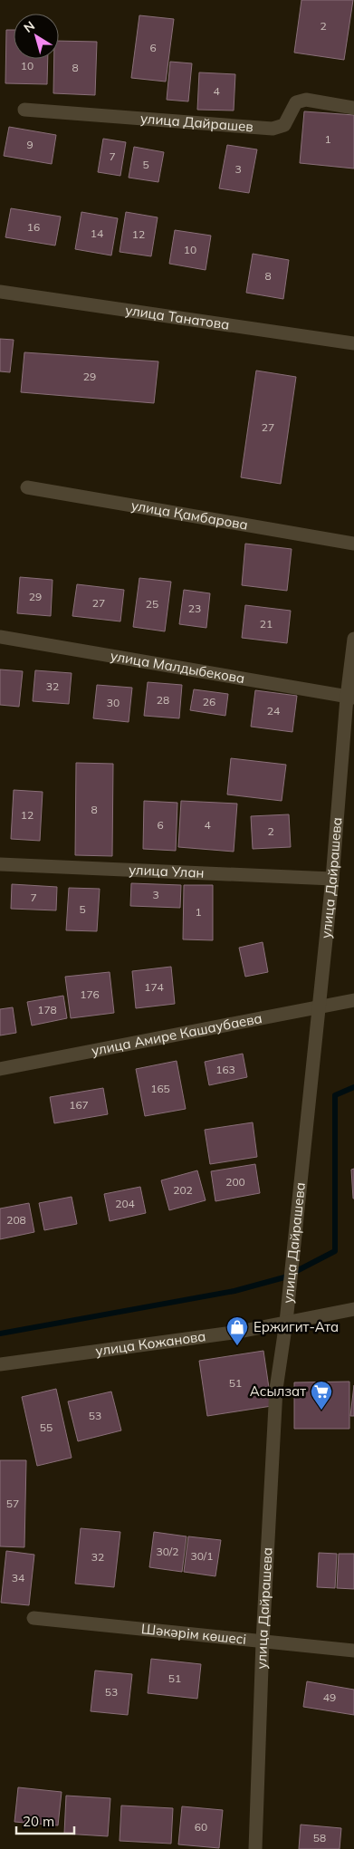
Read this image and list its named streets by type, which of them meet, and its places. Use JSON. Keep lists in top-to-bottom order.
{
  "streets": {
    "street": [
      "улица Дайрашев",
      "улица Танатова",
      "улица Қамбарова",
      "улица Малдыбекова",
      "улица Улан",
      "улица Дайрашева",
      "улица Амире Кашаубаева",
      "улица Кожанова",
      "Шәкәрім көшесі"
    ]
  },
  "crossings": [
    ["улица Малдыбекова", "улица Дайрашева"],
    ["улица Улан", "улица Дайрашева"],
    ["улица Дайрашева", "улица Амире Кашаубаева"],
    ["улица Дайрашева", "улица Кожанова"],
    ["улица Дайрашева", "Шәкәрім көшесі"]
  ],
  "places": {
    "shop": ["Ержигит-Ата"],
    "supermarket": ["Асылзат"]
  },
  "house_numbers": [
    "2",
    "6",
    "10",
    "8",
    "4",
    "1",
    "9",
    "7",
    "5",
    "3",
    "16",
    "14",
    "12",
    "10",
    "8",
    "29",
    "27",
    "29",
    "27",
    "25",
    "23",
    "21",
    "32",
    "28",
    "26",
    "30",
    "24",
    "8",
    "12",
    "6",
    "4",
    "2",
    "3",
    "7",
    "5",
    "1",
    "174",
    "176",
    "178",
    "163",
    "165",
    "167",
    "200",
    "202",
    "204",
    "208",
    "51",
    "53",
    "55",
    "57",
    "30/2",
    "30/1",
    "32",
    "34",
    "51",
    "53",
    "49",
    "60",
    "58"
  ],
  "scale_bar": "20 m",
  "north": "top left"
}
